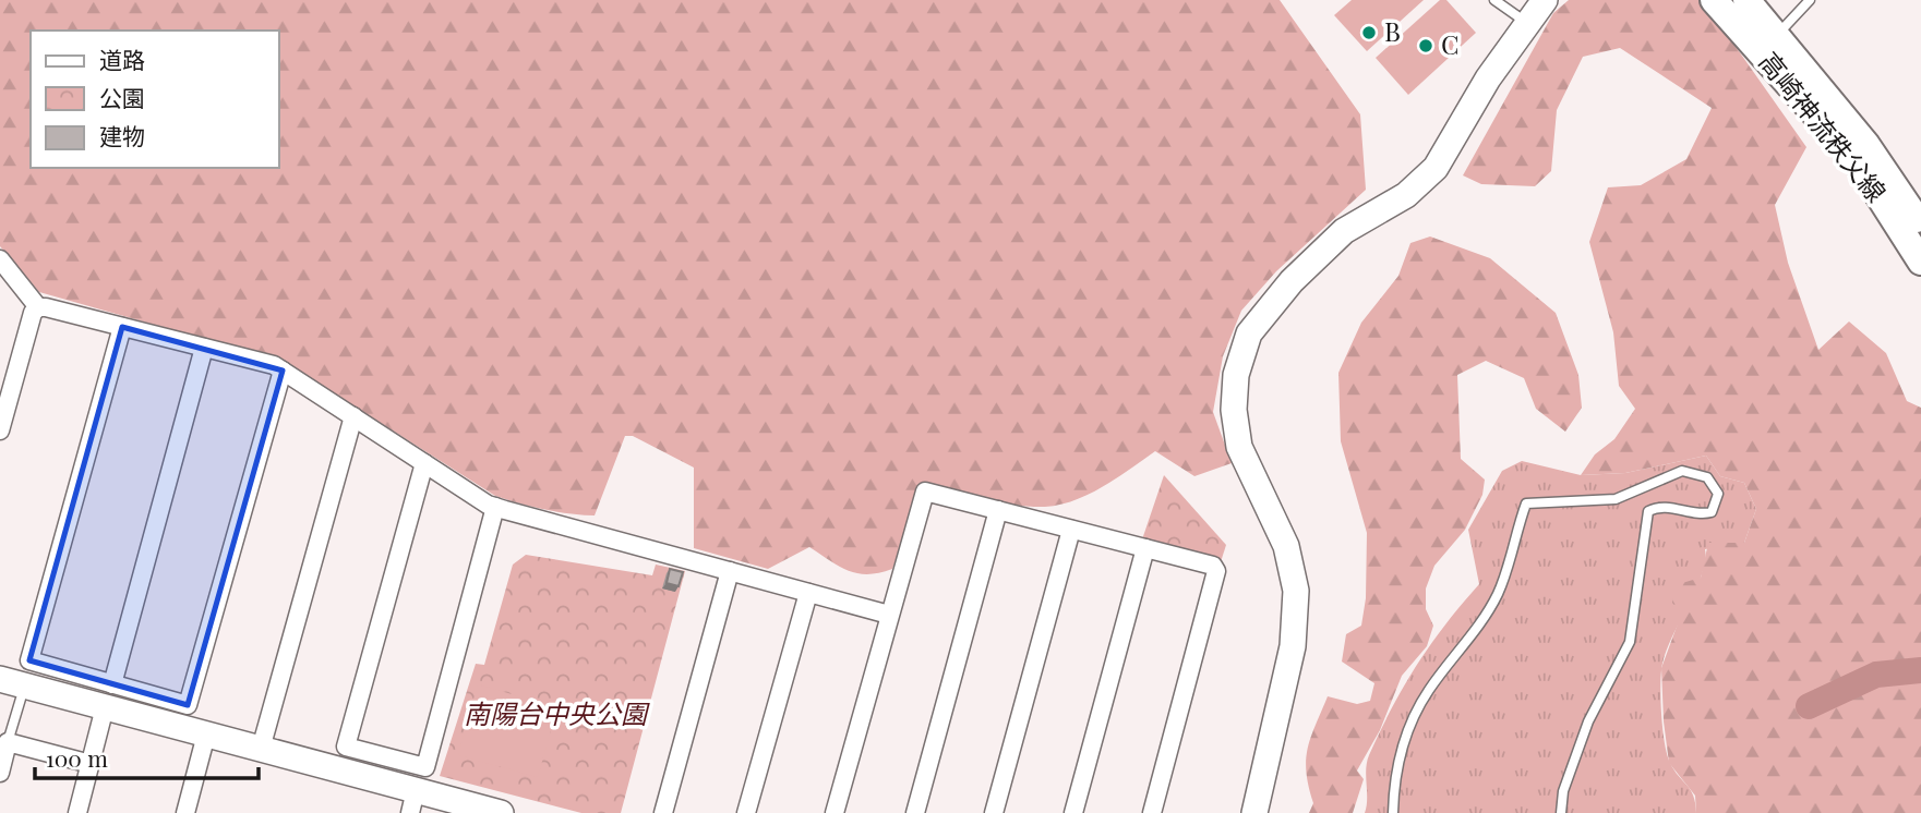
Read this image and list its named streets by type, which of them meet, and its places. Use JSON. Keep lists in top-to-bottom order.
{
  "streets": {
    "main road": ["高崎神流秩父線"]
  },
  "parks": ["南陽台中央公園"],
  "places": ["B", "C"],
  "legend": ["道路", "公園", "建物"],
  "scale_bar": "100 m"
}
